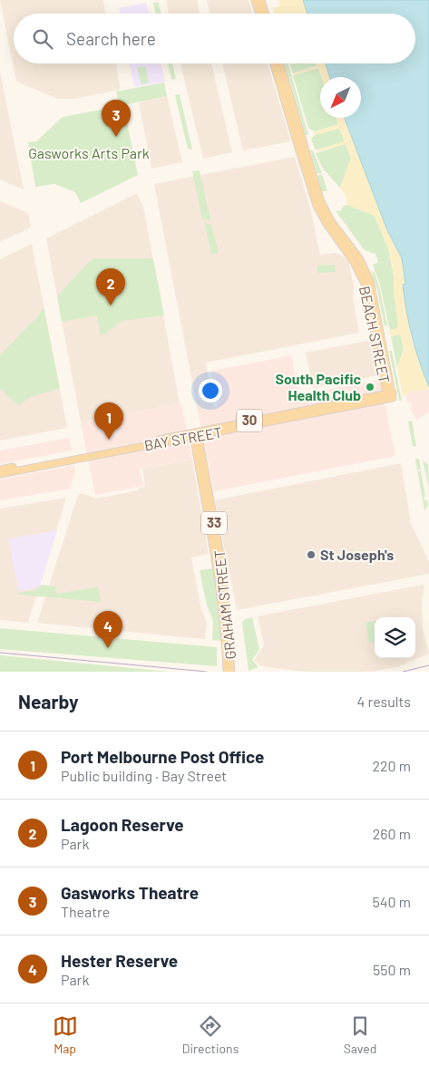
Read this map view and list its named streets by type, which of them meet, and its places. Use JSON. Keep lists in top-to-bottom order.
{
  "streets": {
    "main road": [
      "BEACH STREET",
      "30",
      "BAY STREET",
      "33",
      "GRAHAM STREET"
    ]
  },
  "crossings": [
    ["BEACH STREET", "BAY STREET"],
    ["BAY STREET", "GRAHAM STREET"]
  ],
  "parks": ["Gasworks Arts Park"],
  "places": ["South Pacific Health Club", "St Joseph's"],
  "north": "bottom left",
  "page": {
    "search": "Search here",
    "pins": [
      "3",
      "2",
      "1",
      "4"
    ],
    "heading": ["Nearby", "4 results"],
    "list": [
      {
        "mark": "1",
        "name": "Port Melbourne Post Office",
        "note": "Public building · Bay Street",
        "value": "220 m"
      },
      {
        "mark": "2",
        "name": "Lagoon Reserve",
        "note": "Park",
        "value": "260 m"
      },
      {
        "mark": "3",
        "name": "Gasworks Theatre",
        "note": "Theatre",
        "value": "540 m"
      },
      {
        "mark": "4",
        "name": "Hester Reserve",
        "note": "Park",
        "value": "550 m"
      }
    ],
    "nav": ["Map", "Directions", "Saved"]
  }
}
